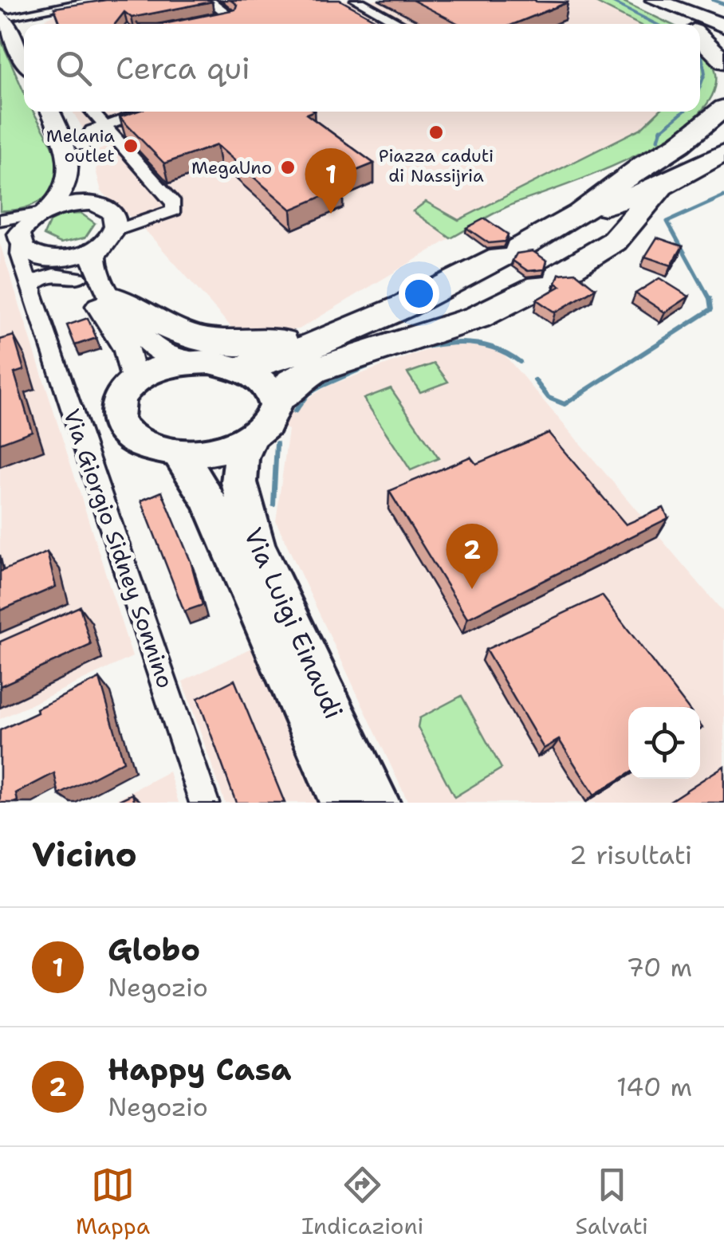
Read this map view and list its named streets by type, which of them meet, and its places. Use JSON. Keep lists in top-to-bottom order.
{
  "streets": {
    "main road": ["Via Luigi Einaudi"],
    "street": ["Via Giorgio Sidney Sonnino"]
  },
  "places": ["Piazza caduti di Nassijria", "Melania outlet", "MegaUno"],
  "page": {
    "search": "Cerca qui",
    "pins": ["1", "2"],
    "heading": ["Vicino", "2 risultati"],
    "list": [
      {
        "mark": "1",
        "name": "Globo",
        "note": "Negozio",
        "value": "70 m"
      },
      {
        "mark": "2",
        "name": "Happy Casa",
        "note": "Negozio",
        "value": "140 m"
      }
    ],
    "nav": ["Mappa", "Indicazioni", "Salvati"]
  }
}
